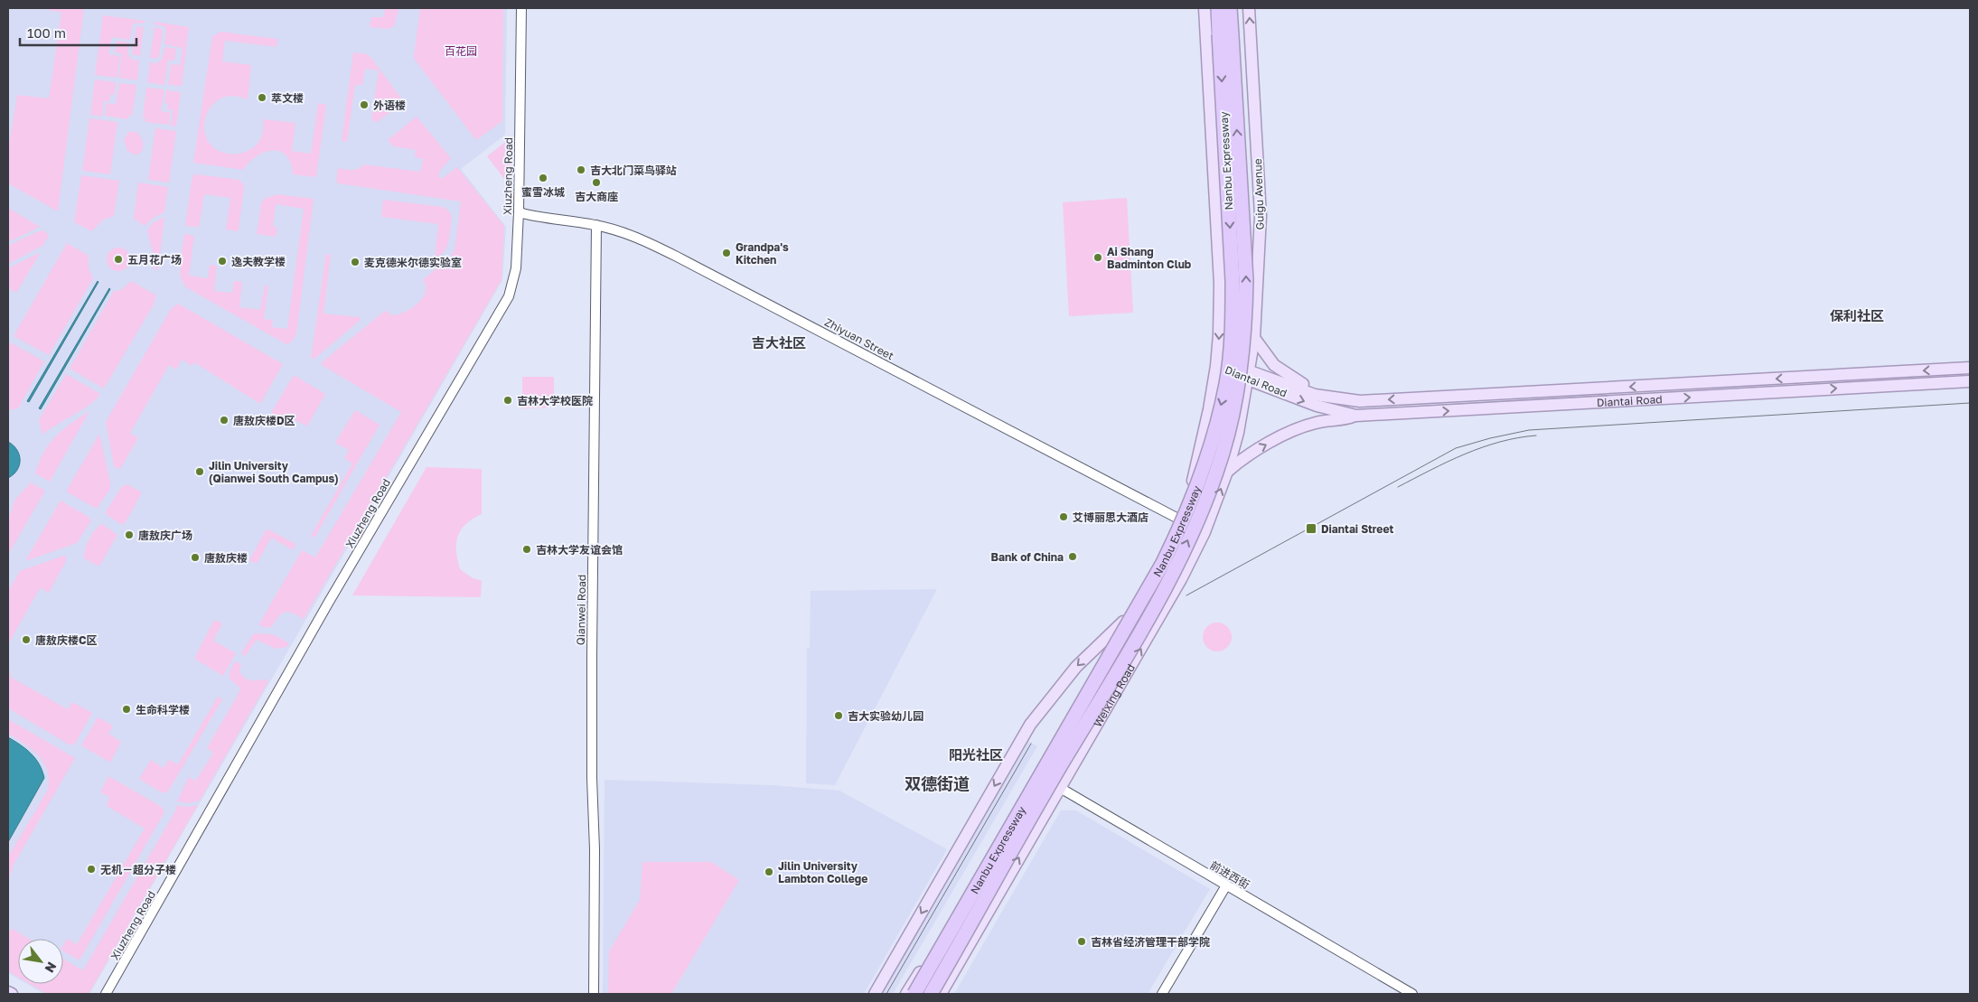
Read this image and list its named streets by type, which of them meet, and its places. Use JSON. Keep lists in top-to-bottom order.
{
  "streets": {
    "highway": ["Nanbu Expressway"],
    "main road": ["Guigu Avenue", "Diantai Road", "Weixing Road"],
    "street": [
      "Xiuzheng Road",
      "Zhiyuan Street",
      "Qianwei Road",
      "前进西街"
    ]
  },
  "crossings": [
    ["Xiuzheng Road", "Zhiyuan Street"],
    ["Guigu Avenue", "Diantai Road"],
    ["Guigu Avenue", "Weixing Road"],
    ["Zhiyuan Street", "Qianwei Road"],
    ["Diantai Road", "Weixing Road"],
    ["Weixing Road", "前进西街"]
  ],
  "districts": [
    "保利社区",
    "吉大社区",
    "阳光社区",
    "双德街道"
  ],
  "parks": ["百花园"],
  "places": {
    "other": [
      "萃文楼",
      "外语楼",
      "吉大北门菜鸟驿站",
      "蜜雪冰城",
      "吉大商座",
      "Grandpa's Kitchen",
      "Ai Shang Badminton Club",
      "五月花广场",
      "逸夫教学楼",
      "麦克德米尔德实验室",
      "吉林大学校医院",
      "唐敖庆楼D区",
      "Jilin University (Qianwei South Campus)",
      "艾博丽思大酒店",
      "唐敖庆广场",
      "吉林大学友谊会馆",
      "Bank of China",
      "唐敖庆楼",
      "唐敖庆楼C区",
      "生命科学楼",
      "吉大实验幼儿园",
      "无机－超分子楼",
      "Jilin University Lambton College",
      "吉林省经济管理干部学院"
    ],
    "transit": ["Diantai Street"]
  },
  "scale_bar": "100 m",
  "north": "bottom right"
}
